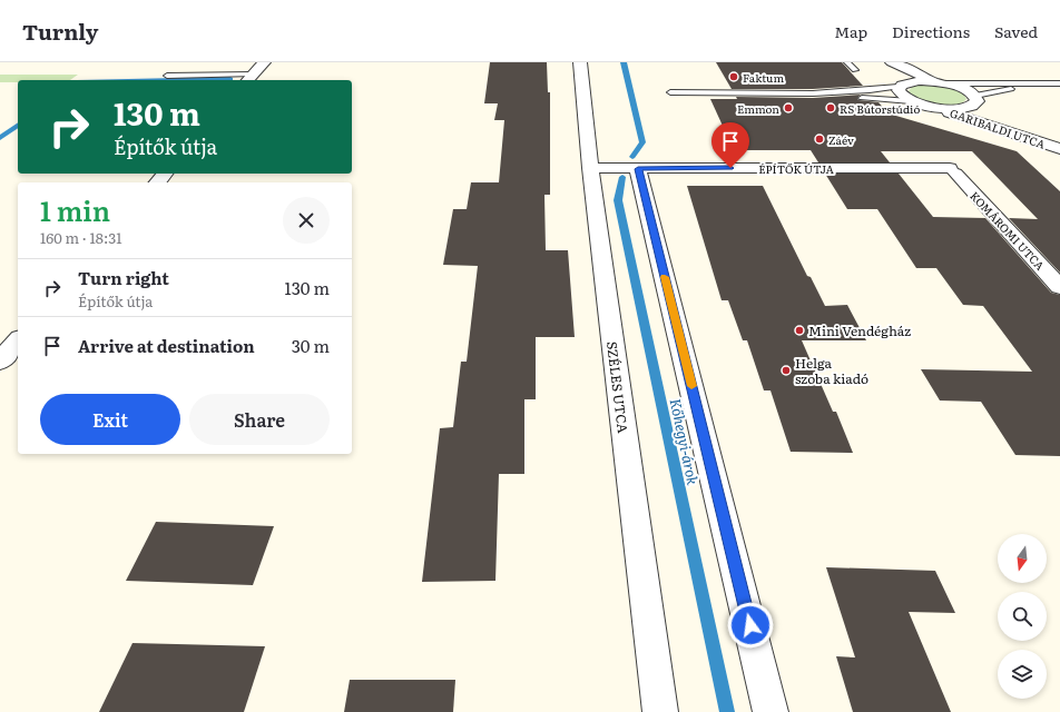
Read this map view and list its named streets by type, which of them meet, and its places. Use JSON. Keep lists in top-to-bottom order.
{
  "streets": {
    "street": [
      "GARIBALDI UTCA",
      "ÉPÍTŐK ÚTJA",
      "KOMÁROMI UTCA",
      "SZÉLES UTCA"
    ]
  },
  "crossings": [
    ["ÉPÍTŐK ÚTJA", "KOMÁROMI UTCA"],
    ["ÉPÍTŐK ÚTJA", "SZÉLES UTCA"]
  ],
  "water": ["Kőhegyi-árok"],
  "places": [
    "Faktum",
    "Emmon",
    "RS Bútorstúdió",
    "Záév",
    "Mini Vendégház",
    "Helga szoba kiadó"
  ],
  "north": "bottom",
  "page": {
    "header": "Turnly",
    "nav": ["Map", "Directions", "Saved"],
    "turn": ["130 m", "Építők útja"],
    "heading": ["1 min", "160 m · 18:31"],
    "list": [
      {
        "name": "Turn right",
        "note": "Építők útja",
        "value": "130 m"
      },
      {
        "name": "Arrive at destination",
        "value": "30 m"
      }
    ],
    "buttons": ["Exit", "Share"]
  }
}
